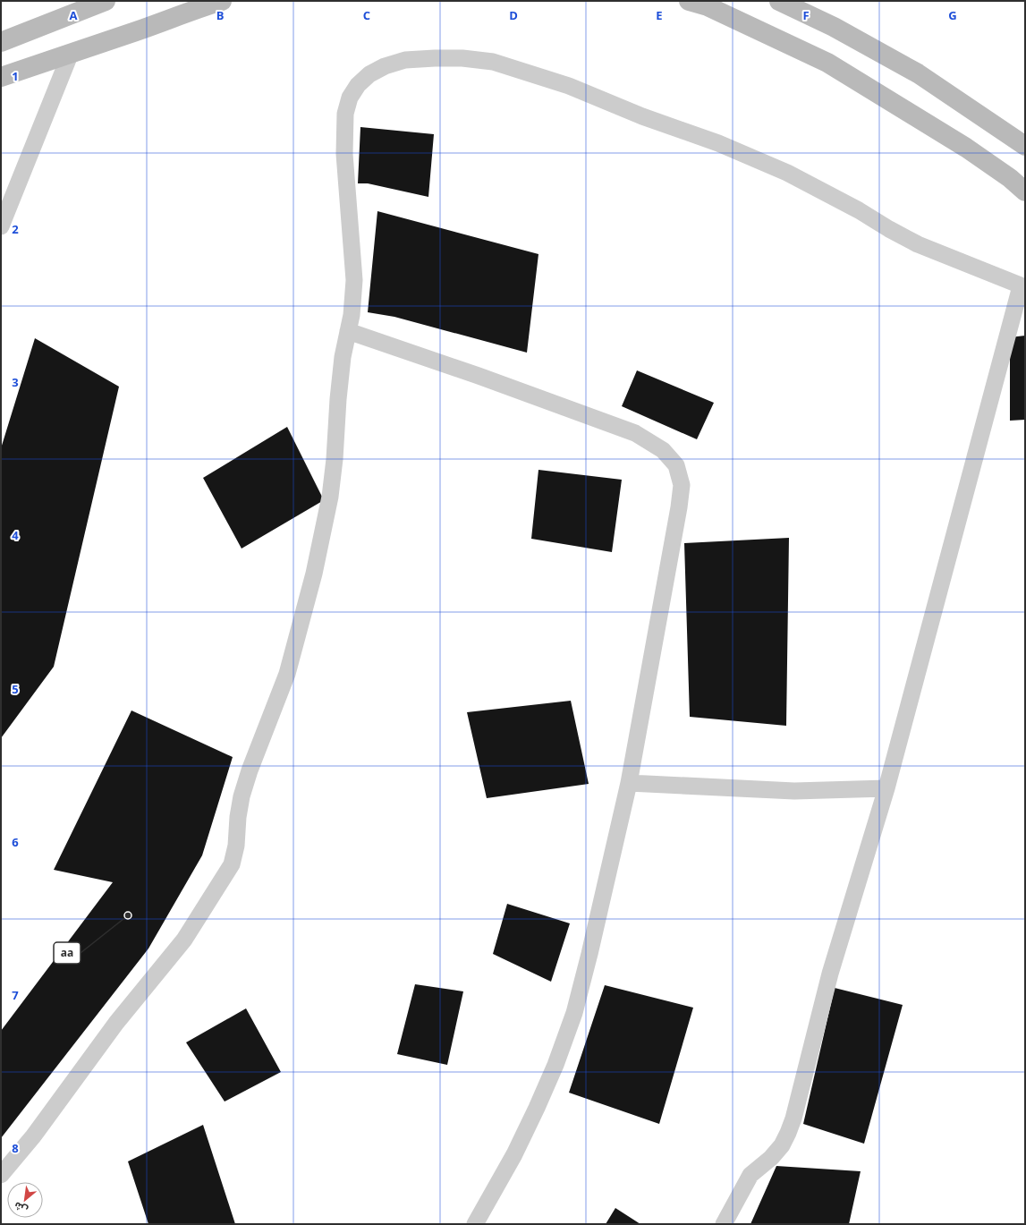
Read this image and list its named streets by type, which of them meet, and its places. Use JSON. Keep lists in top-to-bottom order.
{
  "places": ["aa"],
  "north": "bottom left",
  "grid": {
    "columns": [
      "A",
      "B",
      "C",
      "D",
      "E",
      "F",
      "G"
    ],
    "rows": [
      "1",
      "2",
      "3",
      "4",
      "5",
      "6",
      "7",
      "8"
    ]
  }
}
